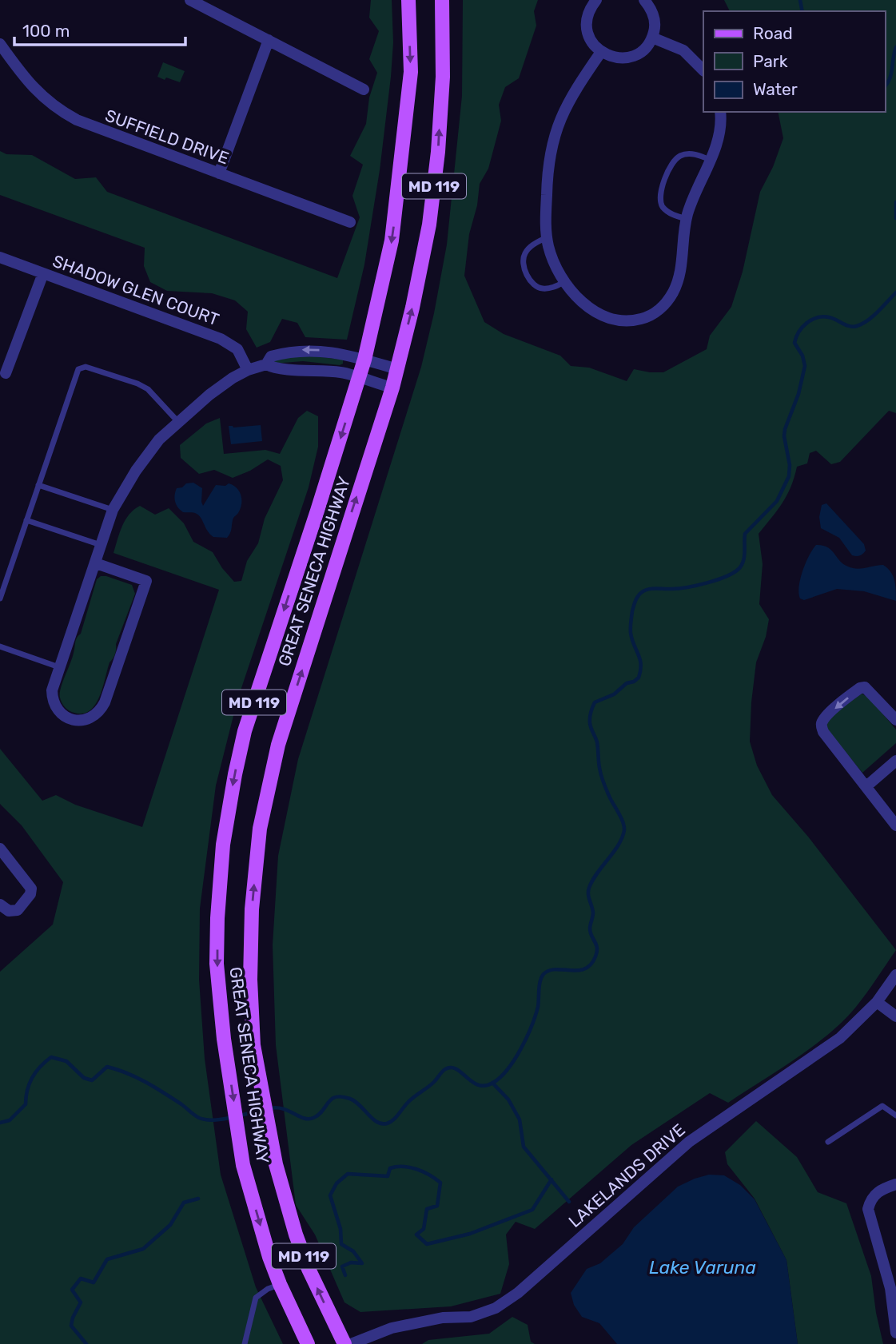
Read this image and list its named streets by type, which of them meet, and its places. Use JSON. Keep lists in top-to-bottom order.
{
  "streets": {
    "main road": ["MD 119", "GREAT SENECA HIGHWAY"],
    "street": ["SUFFIELD DRIVE", "SHADOW GLEN COURT", "LAKELANDS DRIVE"]
  },
  "water": ["Lake Varuna"],
  "legend": ["Road", "Park", "Water"],
  "scale_bar": "100 m"
}
